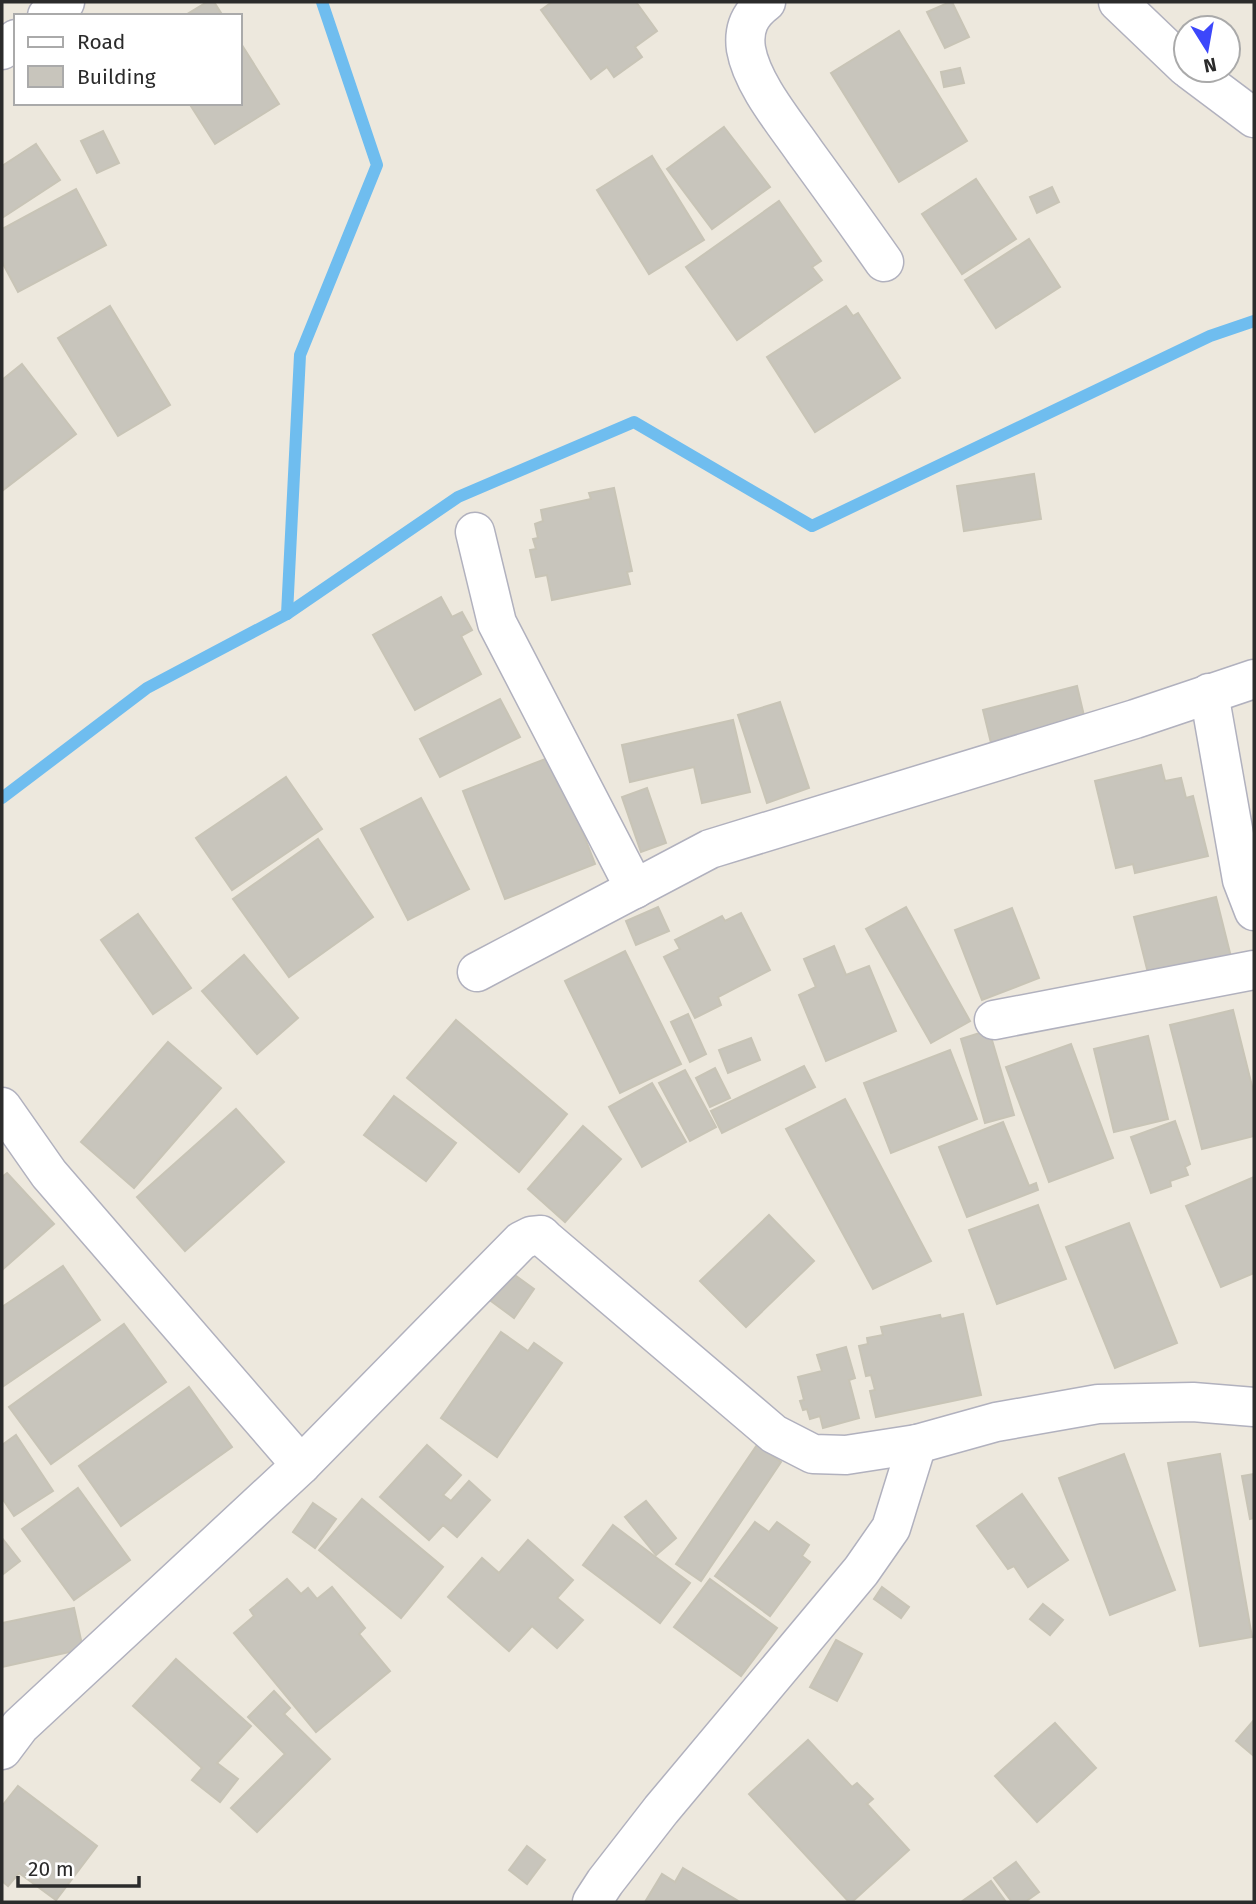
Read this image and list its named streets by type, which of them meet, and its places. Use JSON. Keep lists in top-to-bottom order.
{
  "legend": ["Road", "Building"],
  "scale_bar": "20 m",
  "north": "bottom"
}
